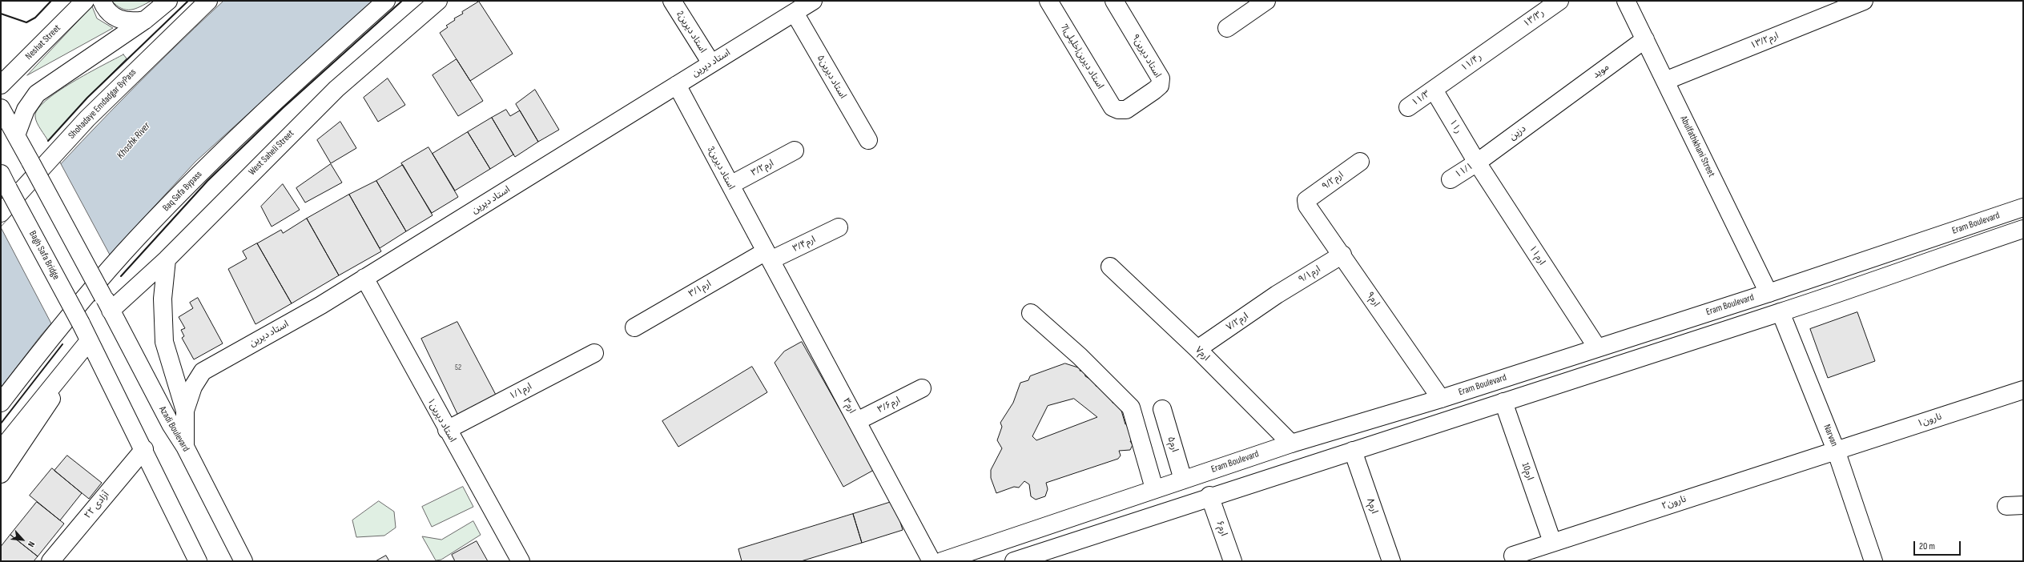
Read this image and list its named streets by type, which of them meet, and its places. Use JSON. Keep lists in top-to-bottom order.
{
  "streets": {
    "street": [
      "۱۳/۳ر",
      "2استاد دیرین",
      "۱۳/۲ارم",
      "Neshat Street",
      "استاد دیرین۹",
      "7استاد دیرین(خلیلی)",
      "۱۱/۴ر",
      "استاد دیرین",
      "موید",
      "استاد دیرین۵",
      "۱۱/۳",
      "Shohadaye Emdadgar ByPass",
      "۱۱ر",
      "دزین",
      "Abulfathkhani Street",
      "West Saheli Street",
      "3استاد دیرین",
      "۳/۲ارم",
      "۱۱/۱",
      "۹/۲ارم",
      "Baq Safa Bypass",
      "Eram Boulevard",
      "۳/۴ارم",
      "Bagh Safa Bridge",
      "ارم۱۱",
      "۹/۱ارم",
      "۳/۱ارم",
      "ارم۹",
      "۷/۲ارم",
      "ارم۷",
      "۱/۱ارم",
      "۳/۶ارم",
      "ارم۳",
      "استاد دیرین۱",
      "نارون۱",
      "Azadi Boulevard",
      "Narvan",
      "ارم۵",
      "ارم10",
      "نارون۲",
      "آزادی ۲۲",
      "ارم۸",
      "ارم۶"
    ]
  },
  "crossings": [
    ["۱۳/۳ر", "۱۱/۴ر"],
    ["2استاد دیرین", "استاد دیرین"],
    ["۱۳/۲ارم", "Abulfathkhani Street"],
    ["استاد دیرین۹", "7استاد دیرین(خلیلی)"],
    ["۱۱/۴ر", "۱۱/۳"],
    ["۱۱/۴ر", "۱۱ر"],
    ["استاد دیرین", "استاد دیرین۵"],
    ["استاد دیرین", "3استاد دیرین"],
    ["استاد دیرین", "استاد دیرین۱"],
    ["موید", "دزین"],
    ["موید", "Abulfathkhani Street"],
    ["۱۱/۳", "۱۱ر"],
    ["۱۱ر", "دزین"],
    ["۱۱ر", "۱۱/۱"],
    ["۱۱ر", "ارم۱۱"],
    ["دزین", "۱۱/۱"],
    ["دزین", "ارم۱۱"],
    ["Abulfathkhani Street", "Eram Boulevard"],
    ["West Saheli Street", "Azadi Boulevard"],
    ["3استاد دیرین", "۳/۲ارم"],
    ["3استاد دیرین", "۳/۴ارم"],
    ["3استاد دیرین", "۳/۱ارم"],
    ["3استاد دیرین", "ارم۳"],
    ["۱۱/۱", "ارم۱۱"],
    ["۹/۲ارم", "ارم۹"],
    ["Eram Boulevard", "ارم۱۱"],
    ["Eram Boulevard", "ارم۹"],
    ["Eram Boulevard", "ارم۷"],
    ["Eram Boulevard", "ارم۵"],
    ["۳/۴ارم", "۳/۱ارم"],
    ["۳/۴ارم", "ارم۳"],
    ["۹/۱ارم", "ارم۹"],
    ["۹/۱ارم", "۷/۲ارم"],
    ["۳/۱ارم", "ارم۳"],
    ["۷/۲ارم", "ارم۷"],
    ["۱/۱ارم", "استاد دیرین۱"],
    ["۳/۶ارم", "ارم۳"],
    ["نارون۱", "Narvan"],
    ["نارون۱", "نارون۲"],
    ["Narvan", "نارون۲"],
    ["ارم10", "نارون۲"]
  ],
  "water": ["Khoshk River"],
  "house_numbers": ["52"],
  "scale_bar": "20 m",
  "north": "bottom right"
}
